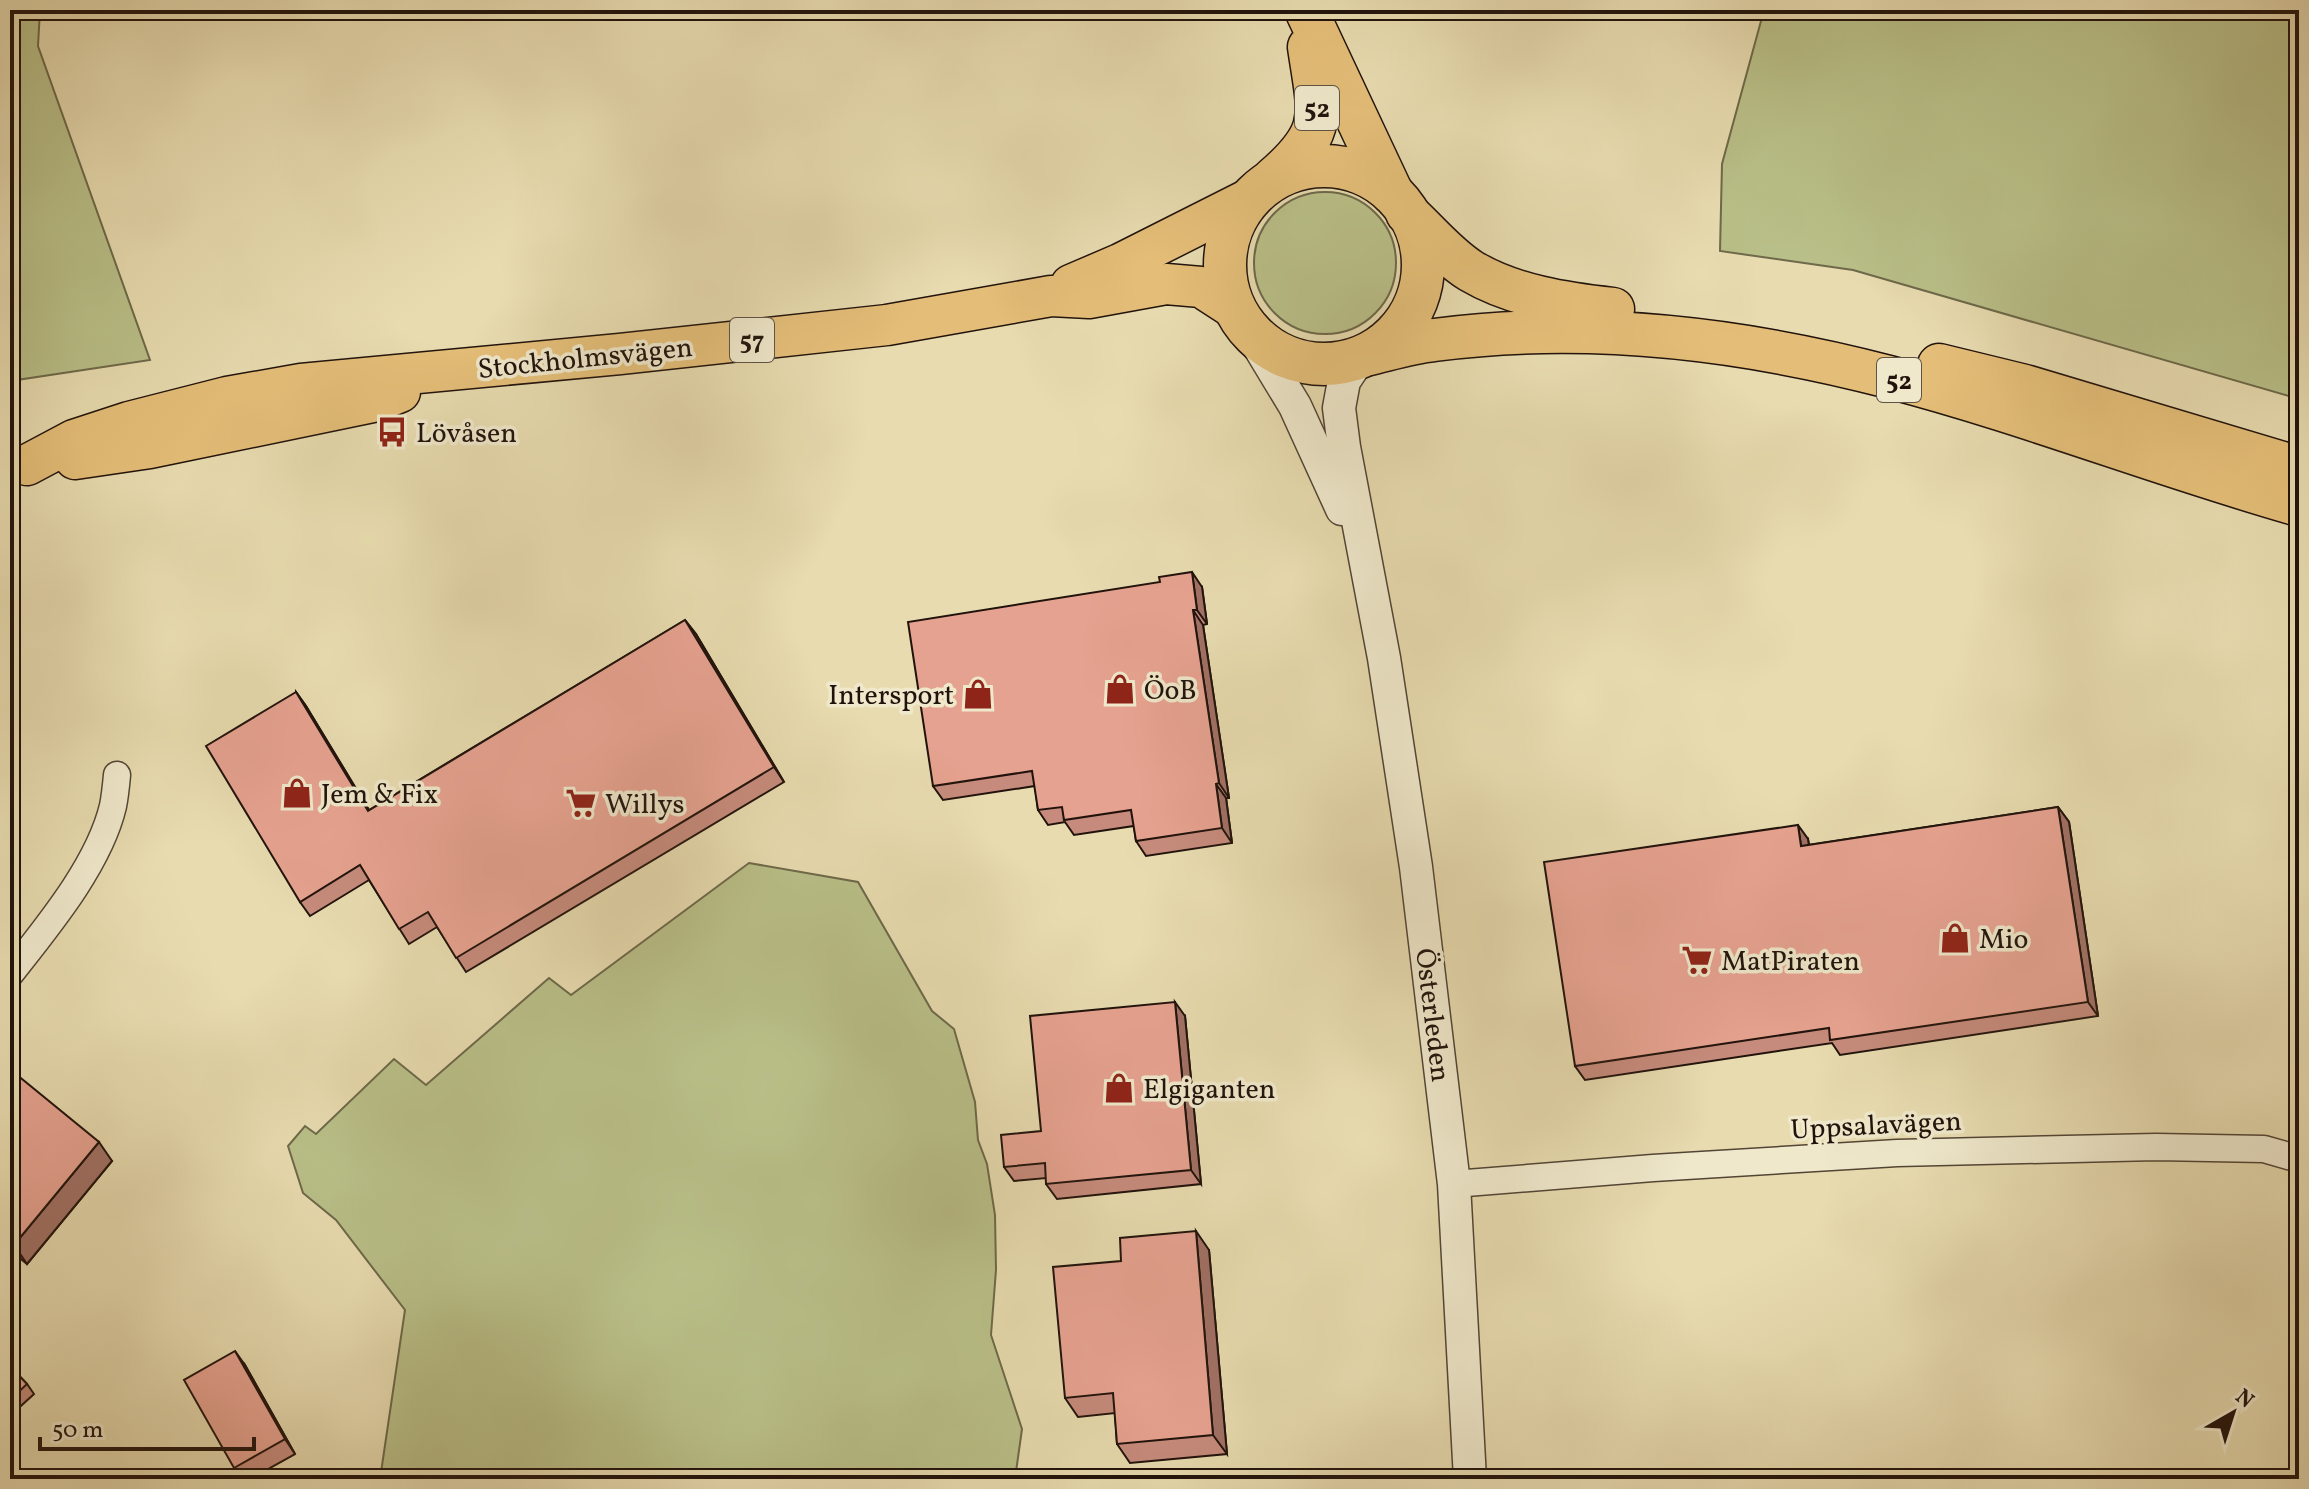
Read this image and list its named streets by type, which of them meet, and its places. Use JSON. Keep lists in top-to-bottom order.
{
  "streets": {
    "highway": ["52"],
    "main road": ["57", "Stockholmsvägen"],
    "street": ["Österleden", "Uppsalavägen"]
  },
  "crossings": [
    ["52", "Stockholmsvägen"],
    ["52", "Österleden"],
    ["Stockholmsvägen", "Österleden"],
    ["Österleden", "Uppsalavägen"]
  ],
  "places": {
    "bus stop": ["Lövåsen"],
    "shop": [
      "ÖoB",
      "Intersport",
      "Jem & Fix",
      "Mio",
      "Elgiganten"
    ],
    "supermarket": ["Willys", "MatPiraten"]
  },
  "scale_bar": "50 m",
  "north": "top right"
}
